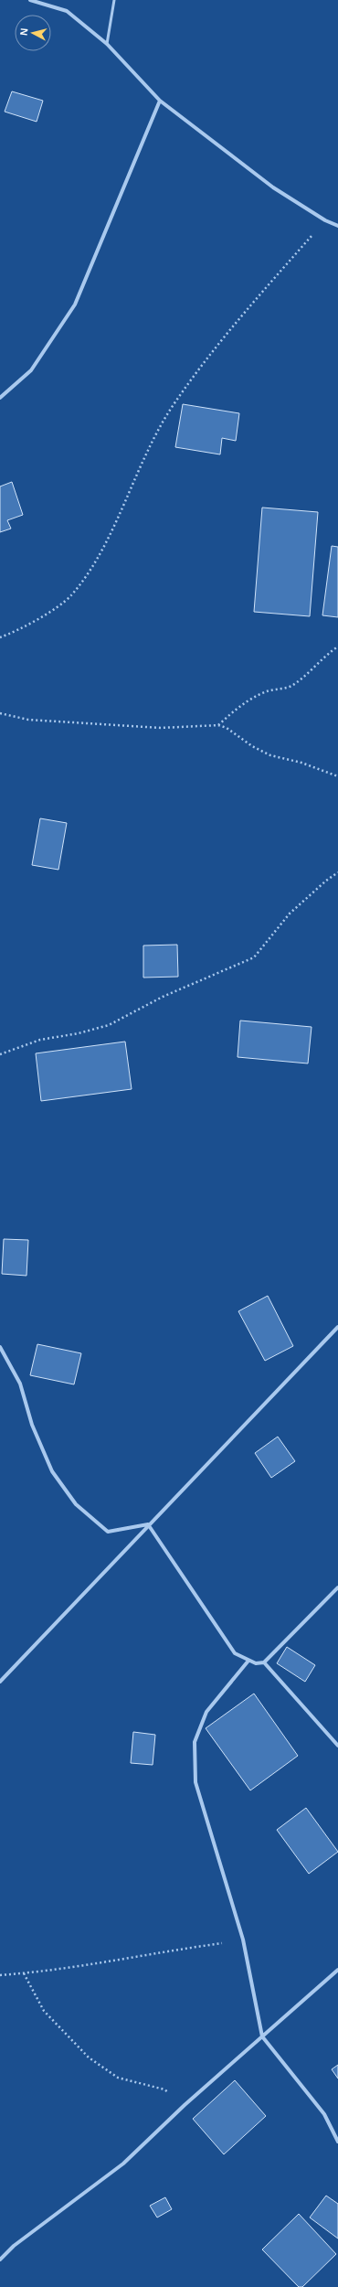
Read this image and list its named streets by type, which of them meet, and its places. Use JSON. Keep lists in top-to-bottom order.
{
  "north": "left"
}
